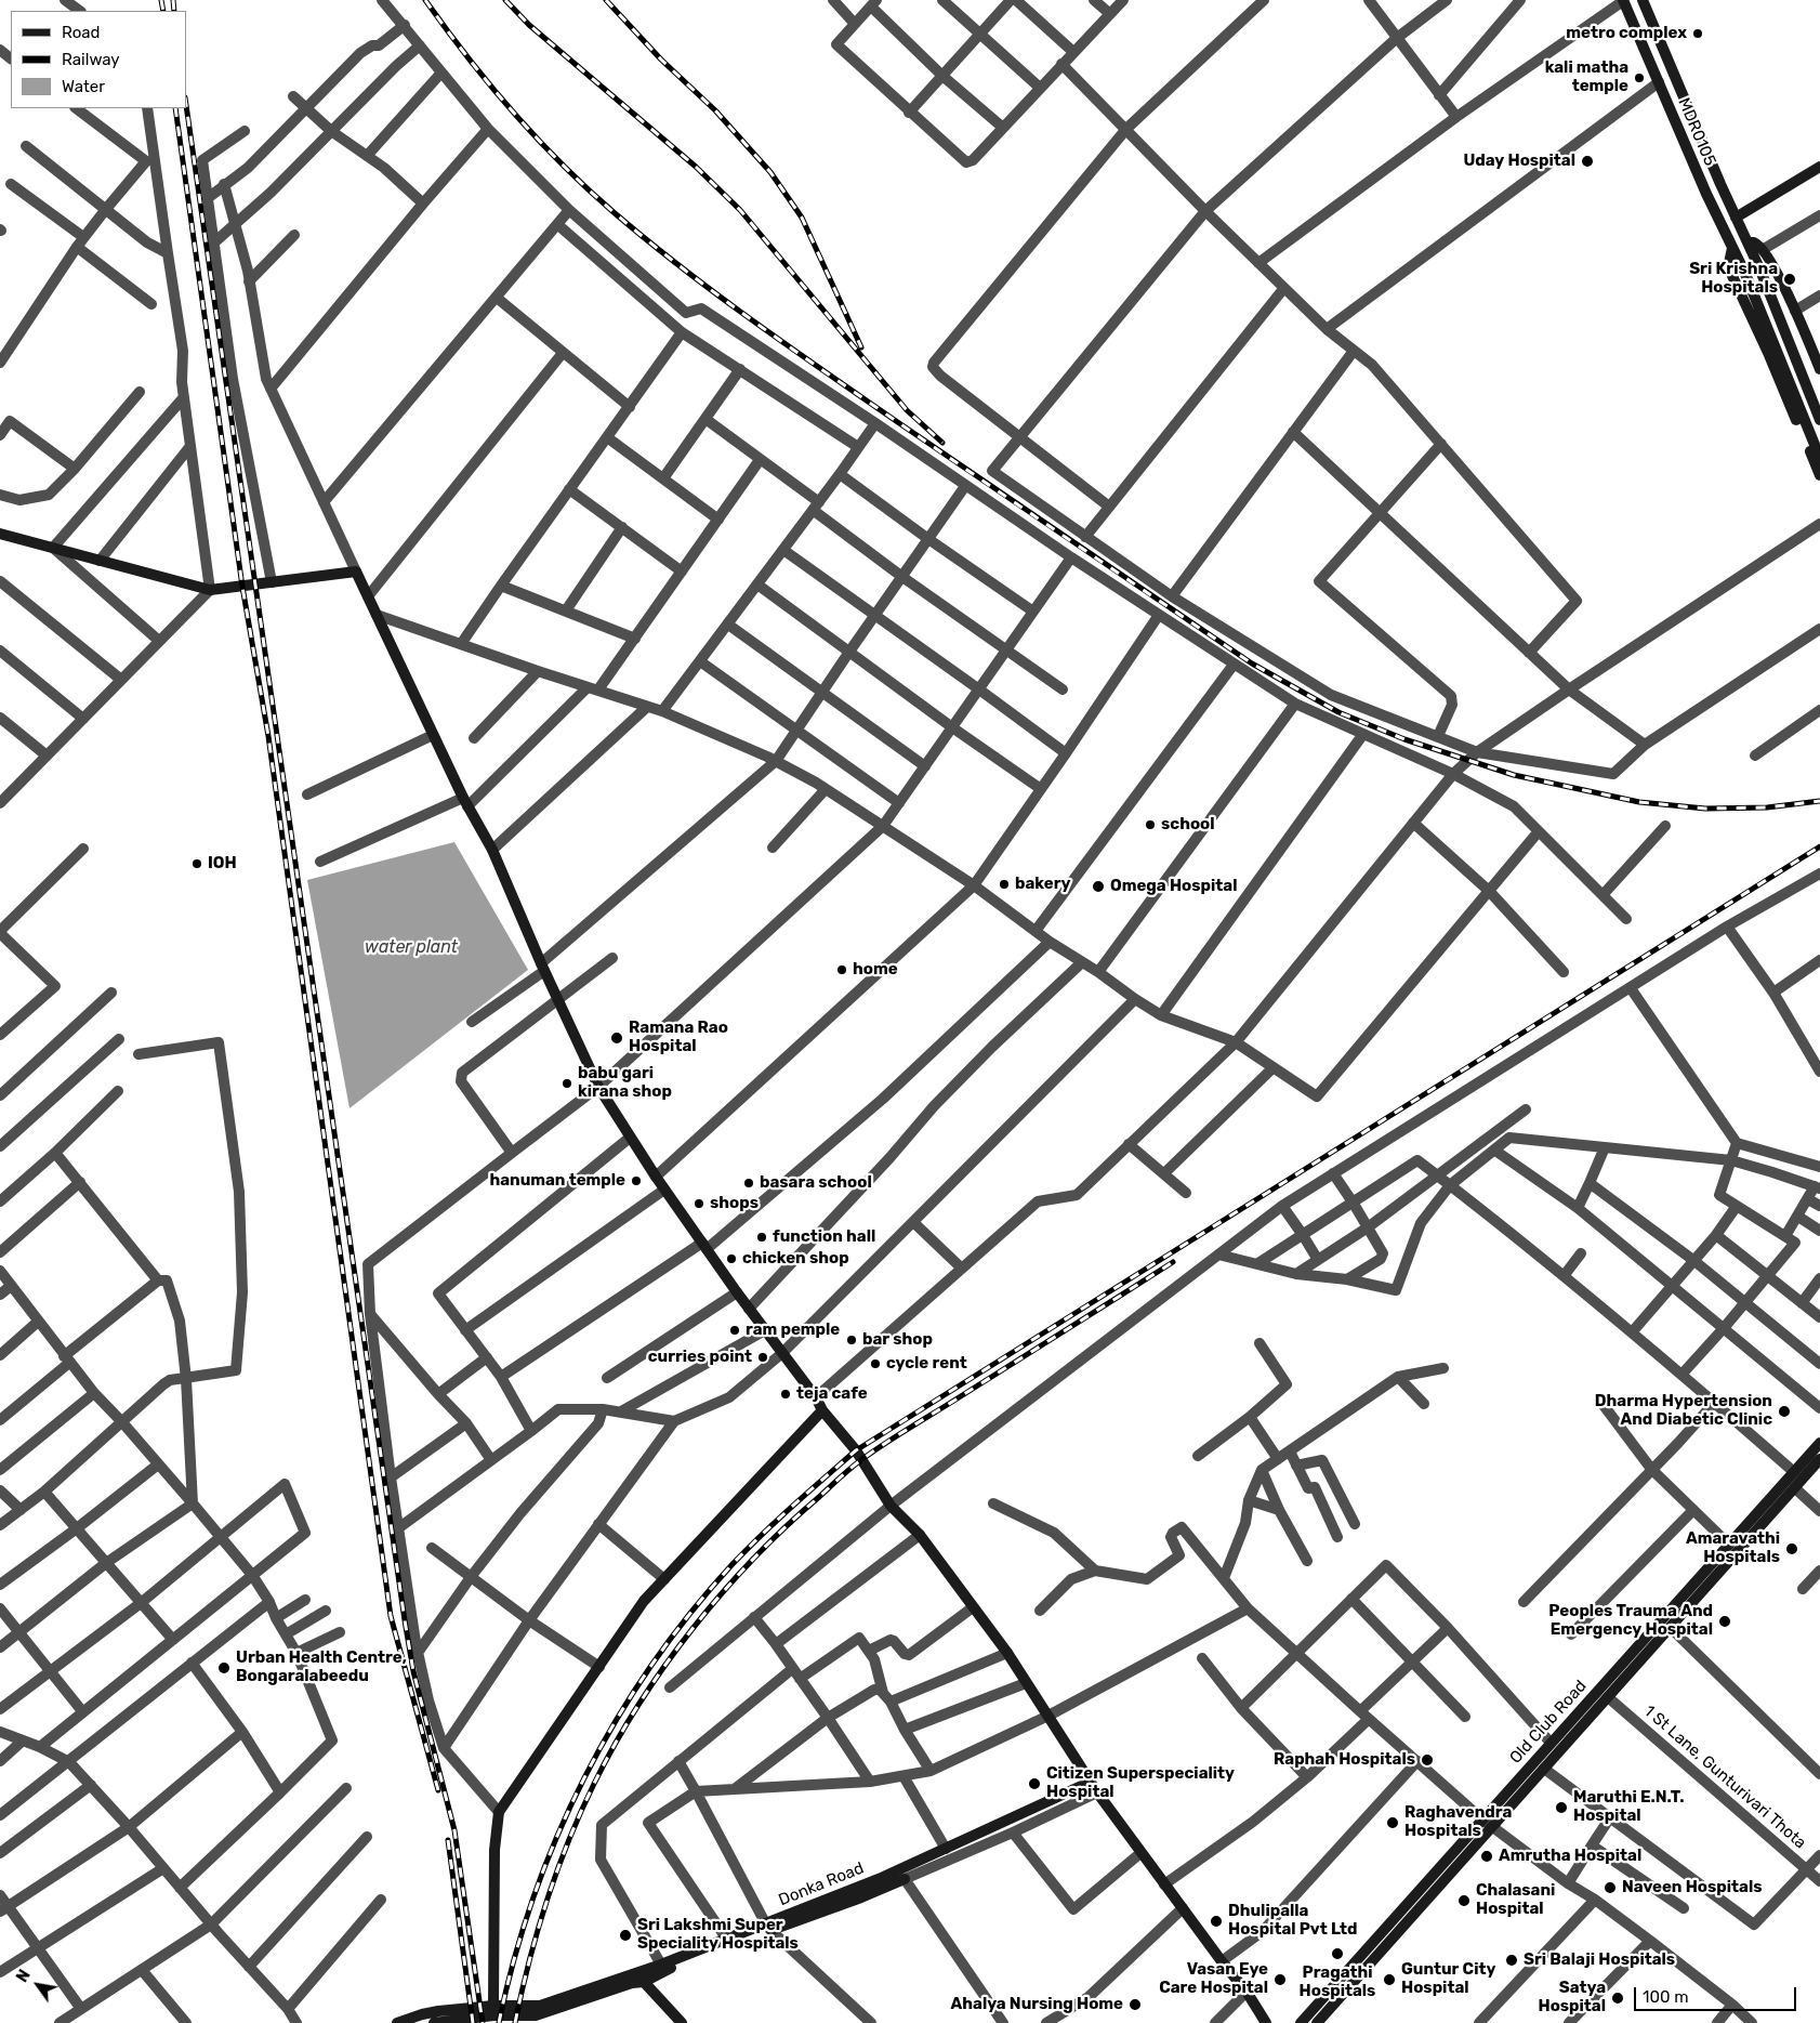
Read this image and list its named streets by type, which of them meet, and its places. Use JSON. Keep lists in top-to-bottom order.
{
  "streets": {
    "street": [
      "MDR0105",
      "Old Club Road",
      "1 St Lane, Gunturivari Thota",
      "Donka Road"
    ]
  },
  "crossings": [
    ["Old Club Road", "1 St Lane, Gunturivari Thota"]
  ],
  "water": ["water plant"],
  "places": [
    "metro complex",
    "kali matha temple",
    "Uday Hospital",
    "Sri Krishna Hospitals",
    "school",
    "IOH",
    "bakery",
    "Omega Hospital",
    "home",
    "Ramana Rao Hospital",
    "babu gari kirana shop",
    "hanuman temple",
    "basara school",
    "shops",
    "function hall",
    "chicken shop",
    "ram pemple",
    "bar shop",
    "curries point",
    "cycle rent",
    "teja cafe",
    "Dharma Hypertension And Diabetic Clinic",
    "Amaravathi Hospitals",
    "Peoples Trauma And Emergency Hospital",
    "Urban Health Centre, Bongaralabeedu",
    "Raphah Hospitals",
    "Citizen Superspeciality Hospital",
    "Maruthi E.N.T. Hospital",
    "Raghavendra Hospitals",
    "Amrutha Hospital",
    "Naveen Hospitals",
    "Chalasani Hospital",
    "Dhulipalla Hospital Pvt Ltd",
    "Sri Lakshmi Super Speciality Hospitals",
    "Pragathi Hospitals",
    "Sri Balaji Hospitals",
    "Vasan Eye Care Hospital",
    "Guntur City Hospital",
    "Satya Hospital",
    "Ahalya Nursing Home"
  ],
  "legend": ["Road", "Railway", "Water"],
  "scale_bar": "100 m",
  "north": "top left"
}
